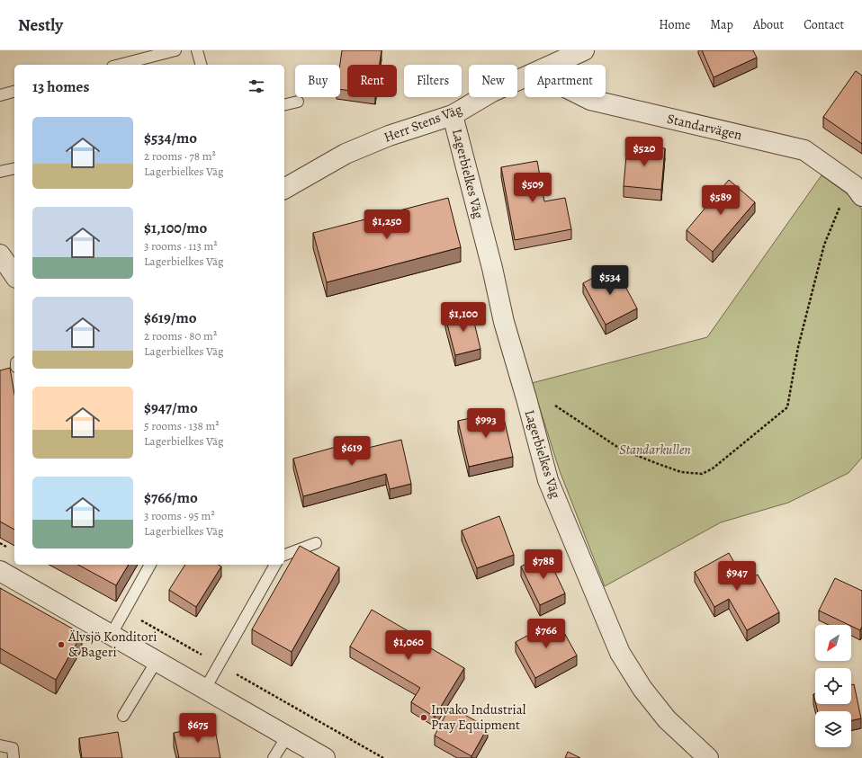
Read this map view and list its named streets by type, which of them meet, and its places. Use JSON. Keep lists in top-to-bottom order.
{
  "streets": {
    "street": ["Herr Stens Väg", "Standarvägen", "Lagerbielkes Väg"]
  },
  "crossings": [
    ["Herr Stens Väg", "Lagerbielkes Väg"]
  ],
  "parks": ["Standarkullen"],
  "places": ["Älvsjö Konditori & Bageri", "Invako Industrial Pray Equipment"],
  "north": "bottom left",
  "page": {
    "header": "Nestly",
    "nav": [
      "Home",
      "Map",
      "About",
      "Contact"
    ],
    "chip": [
      "Buy",
      "Rent",
      "Filters",
      "New",
      "Apartment"
    ],
    "heading": "13 homes",
    "list": [
      {
        "name": "$534/mo",
        "note": "2 rooms · 78 m² · Lagerbielkes Väg"
      },
      {
        "name": "$1,100/mo",
        "note": "3 rooms · 113 m² · Lagerbielkes Väg"
      },
      {
        "name": "$619/mo",
        "note": "2 rooms · 80 m² · Lagerbielkes Väg"
      },
      {
        "name": "$947/mo",
        "note": "5 rooms · 138 m² · Lagerbielkes Väg"
      },
      {
        "name": "$766/mo",
        "note": "3 rooms · 95 m² · Lagerbielkes Väg"
      }
    ],
    "price": [
      "$520",
      "$509",
      "$589",
      "$1,250",
      "$534",
      "$1,100",
      "$993",
      "$619",
      "$788",
      "$947",
      "$766",
      "$1,060",
      "$675"
    ]
  }
}
